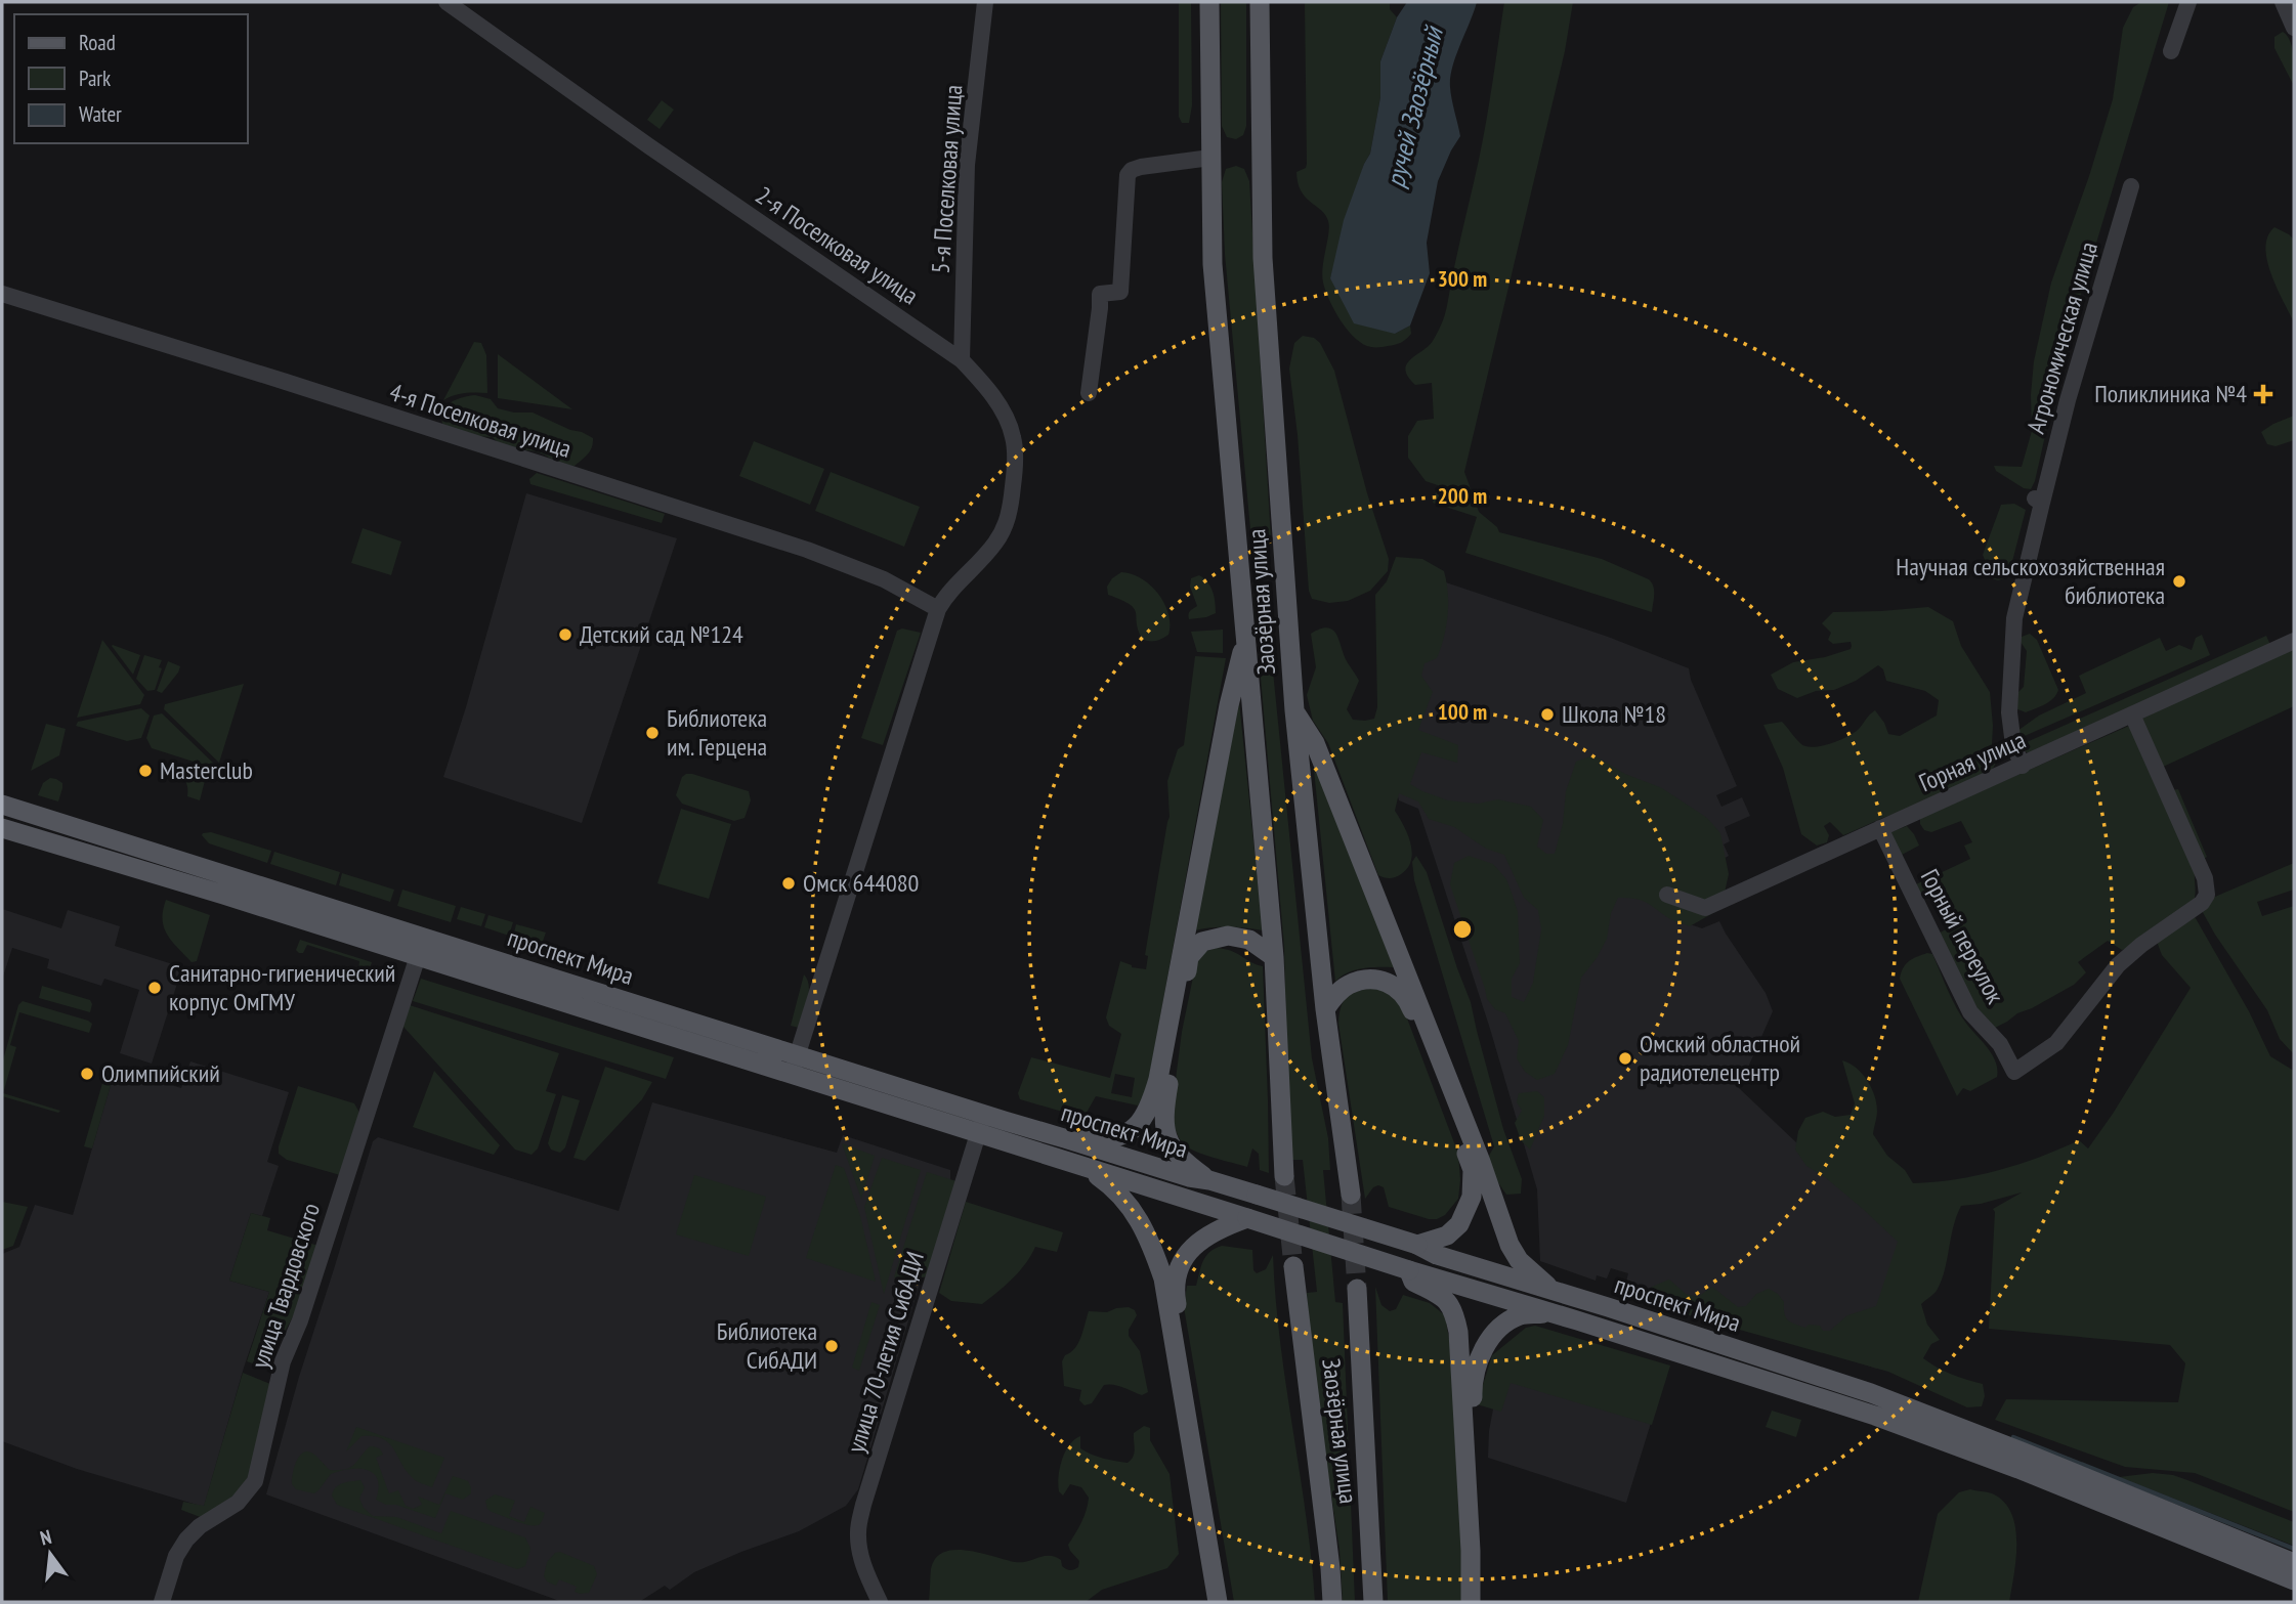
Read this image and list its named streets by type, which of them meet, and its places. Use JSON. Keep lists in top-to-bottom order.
{
  "streets": {
    "main road": ["Заозёрная улица", "проспект Мира"],
    "street": [
      "5-я Поселковая улица",
      "2-я Поселковая улица",
      "Агрономическая улица",
      "4-я Поселковая улица",
      "Горная улица",
      "Горный переулок",
      "улица Твардовского",
      "улица 70-летия СибАДИ"
    ]
  },
  "crossings": [
    ["5-я Поселковая улица", "2-я Поселковая улица"],
    ["2-я Поселковая улица", "4-я Поселковая улица"],
    ["2-я Поселковая улица", "проспект Мира"],
    ["Агрономическая улица", "Горная улица"],
    ["Горная улица", "Горный переулок"],
    ["проспект Мира", "улица Твардовского"],
    ["проспект Мира", "улица 70-летия СибАДИ"]
  ],
  "water": ["ручей Заозёрный"],
  "places": {
    "health": ["Поликлиника №4"],
    "other": [
      "Научная сельскохозяйственная библиотека",
      "Детский сад №124",
      "Школа №18",
      "Библиотека им. Герцена",
      "Masterclub",
      "Омск 644080",
      "Санитарно-гигиенический корпус ОмГМУ",
      "Омский областной радиотелецентр",
      "Олимпийский",
      "Библиотека СибАДИ"
    ]
  },
  "legend": ["Road", "Park", "Water"],
  "north": "top",
  "rings": ["300 m", "200 m", "100 m"]
}
